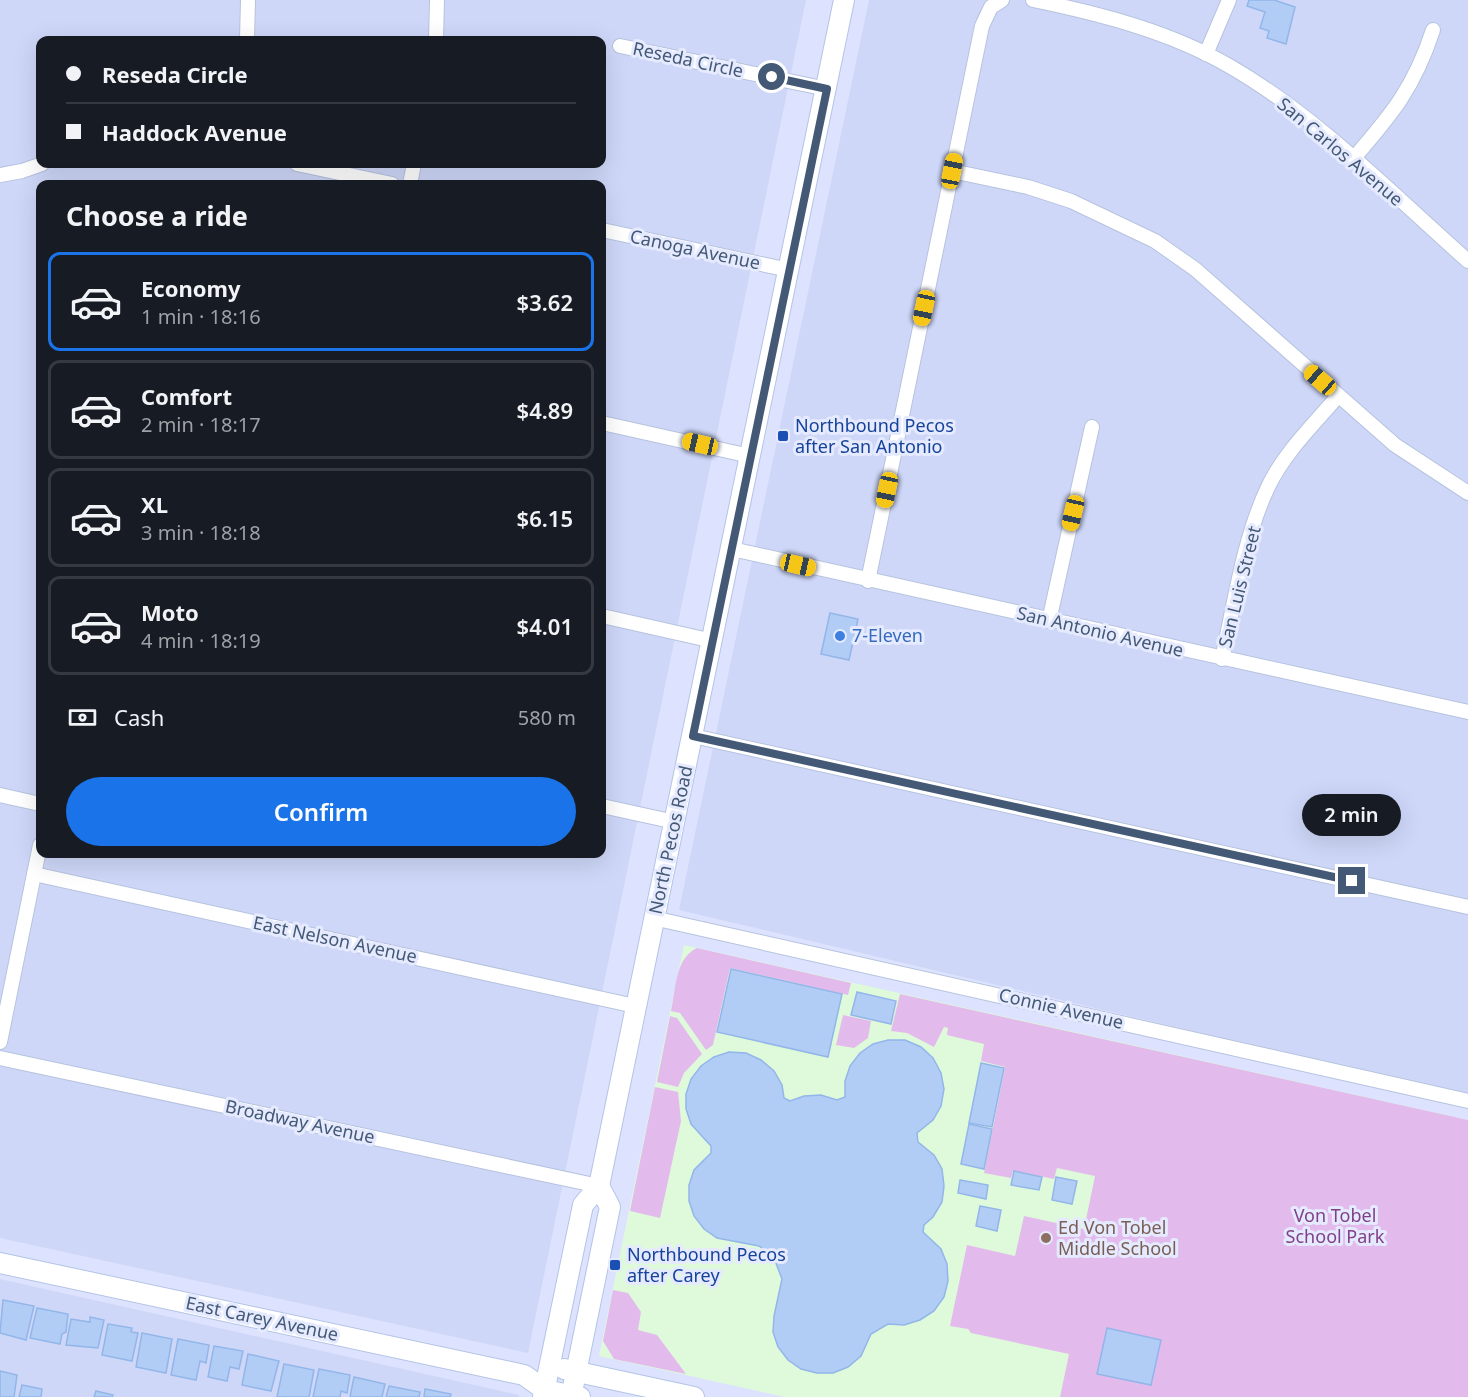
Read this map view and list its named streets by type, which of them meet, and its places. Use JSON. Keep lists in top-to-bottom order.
{
  "streets": {
    "main road": ["North Pecos Road", "East Carey Avenue"],
    "street": [
      "Reseda Circle",
      "San Carlos Avenue",
      "Canoga Avenue",
      "San Luis Street",
      "San Antonio Avenue",
      "East Nelson Avenue",
      "Connie Avenue",
      "Broadway Avenue"
    ]
  },
  "crossings": [
    ["Reseda Circle", "North Pecos Road"],
    ["Canoga Avenue", "North Pecos Road"],
    ["San Luis Street", "San Antonio Avenue"],
    ["San Antonio Avenue", "North Pecos Road"],
    ["North Pecos Road", "East Nelson Avenue"],
    ["North Pecos Road", "Connie Avenue"],
    ["North Pecos Road", "Broadway Avenue"],
    ["North Pecos Road", "East Carey Avenue"]
  ],
  "parks": ["Von Tobel School Park"],
  "places": {
    "transit": ["Northbound Pecos after San Antonio", "Northbound Pecos after Carey"],
    "other": ["7-Eleven", "Ed Von Tobel Middle School"]
  },
  "page": {
    "banner": ["Reseda Circle", "Haddock Avenue"],
    "heading": "Choose a ride",
    "list": [
      {
        "name": "Economy",
        "note": "1 min · 18:16",
        "value": "$3.62"
      },
      {
        "name": "Comfort",
        "note": "2 min · 18:17",
        "value": "$4.89"
      },
      {
        "name": "XL",
        "note": "3 min · 18:18",
        "value": "$6.15"
      },
      {
        "name": "Moto",
        "note": "4 min · 18:19",
        "value": "$4.01"
      }
    ],
    "pay": ["Cash", "580 m"],
    "buttons": "Confirm",
    "bubble": "2 min"
  }
}
